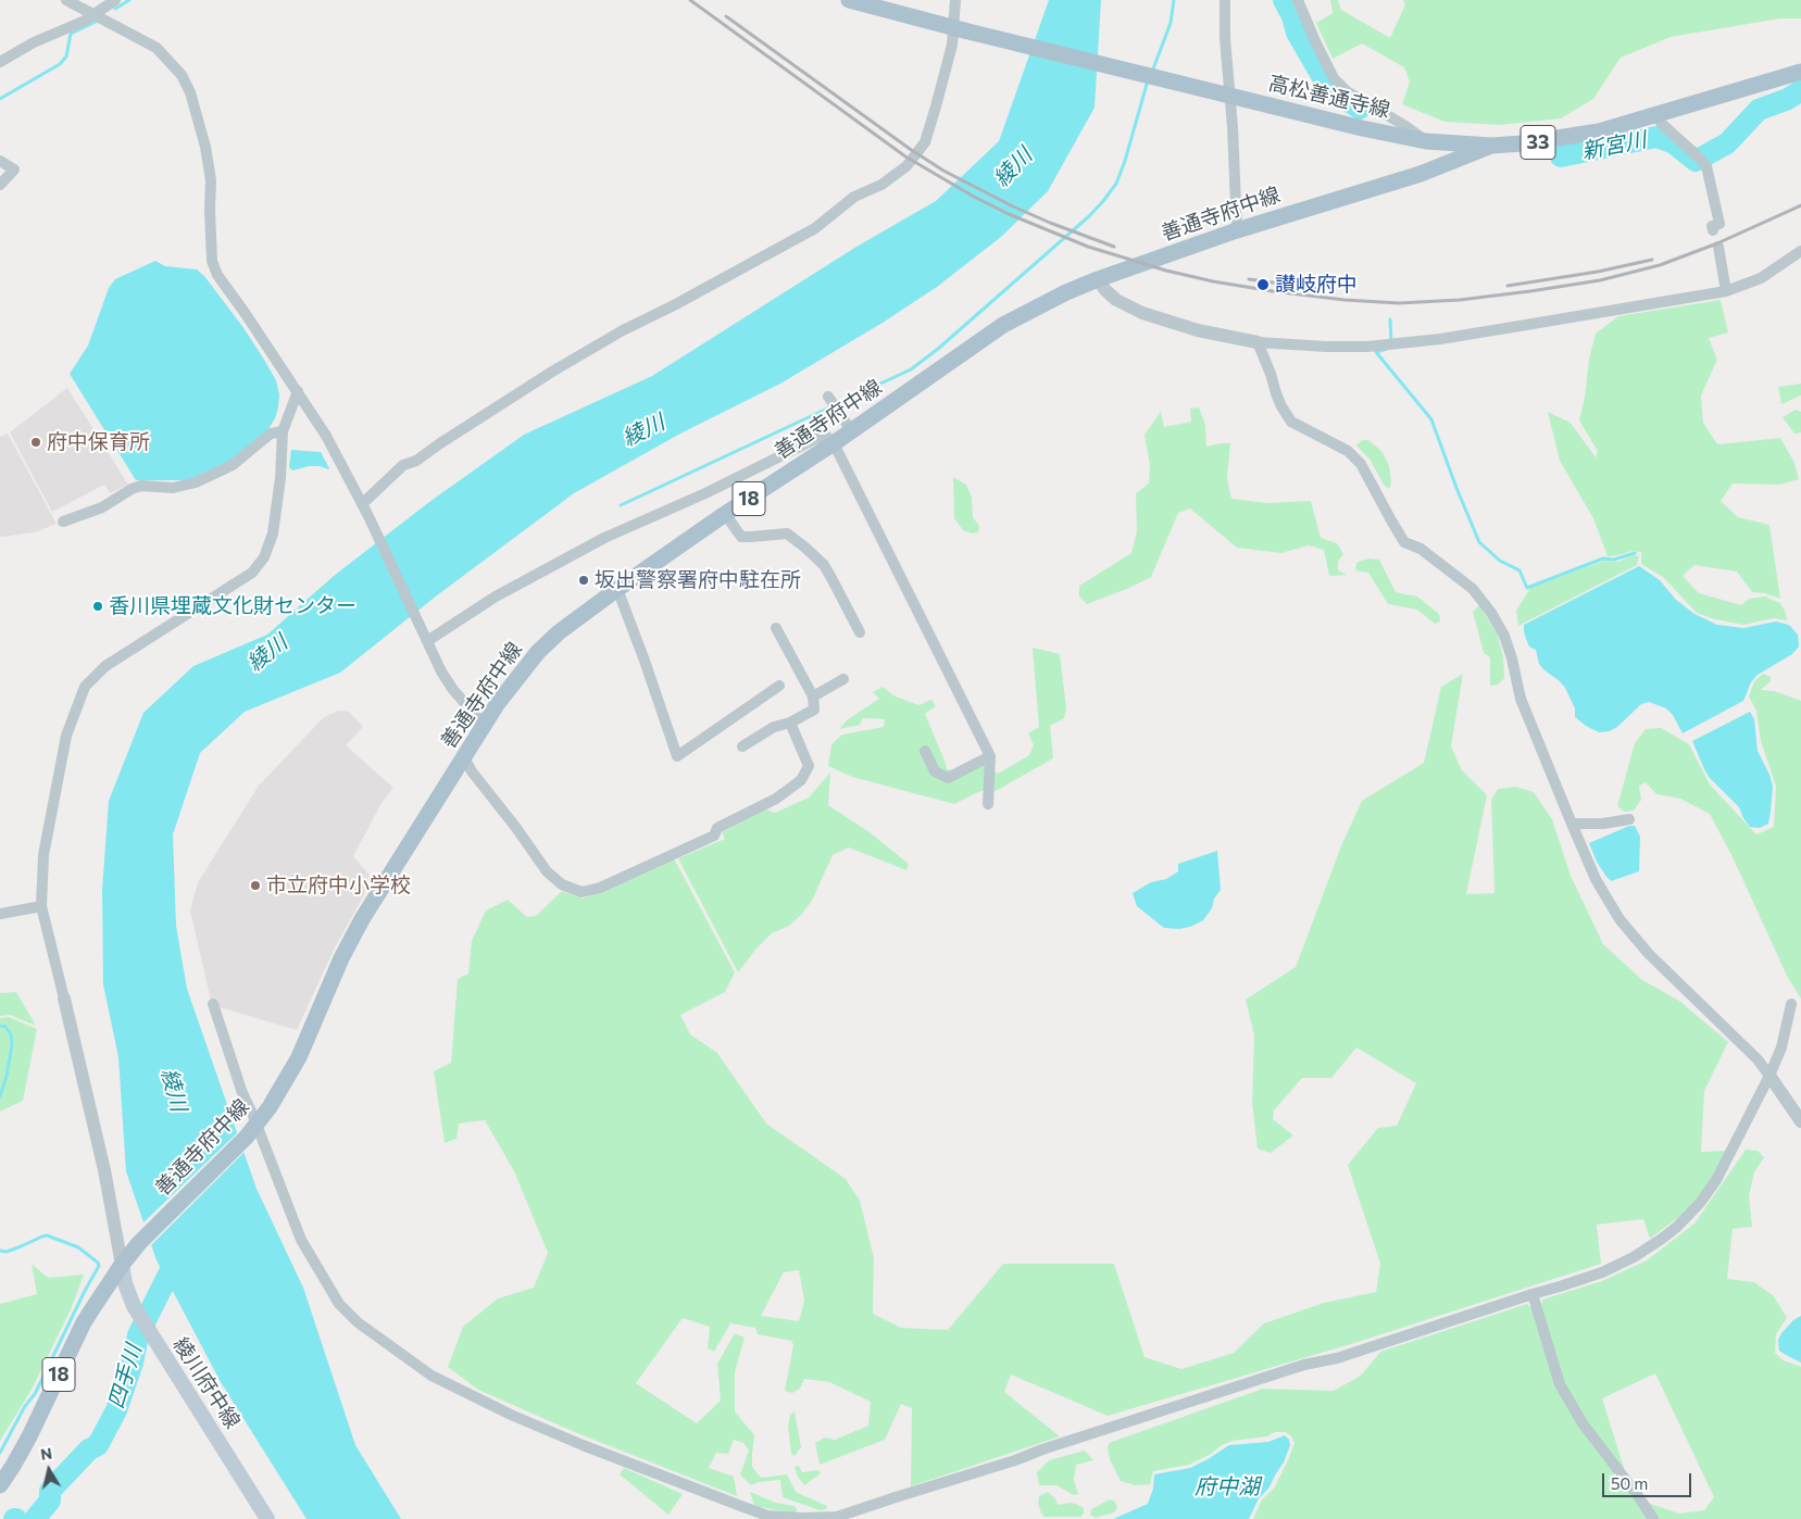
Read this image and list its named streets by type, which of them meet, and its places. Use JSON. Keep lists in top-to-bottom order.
{
  "streets": {
    "main road": [
      "高松善通寺線",
      "33",
      "善通寺府中線",
      "18",
      "綾川府中線"
    ]
  },
  "crossings": [
    ["高松善通寺線", "善通寺府中線"],
    ["善通寺府中線", "綾川府中線"]
  ],
  "water": [
    "新宮川",
    "綾川",
    "四手川",
    "府中湖"
  ],
  "places": [
    "讃岐府中",
    "府中保育所",
    "坂出警察署府中駐在所",
    "香川県埋蔵文化財センター",
    "市立府中小学校"
  ],
  "scale_bar": "50 m",
  "north": "top"
}
